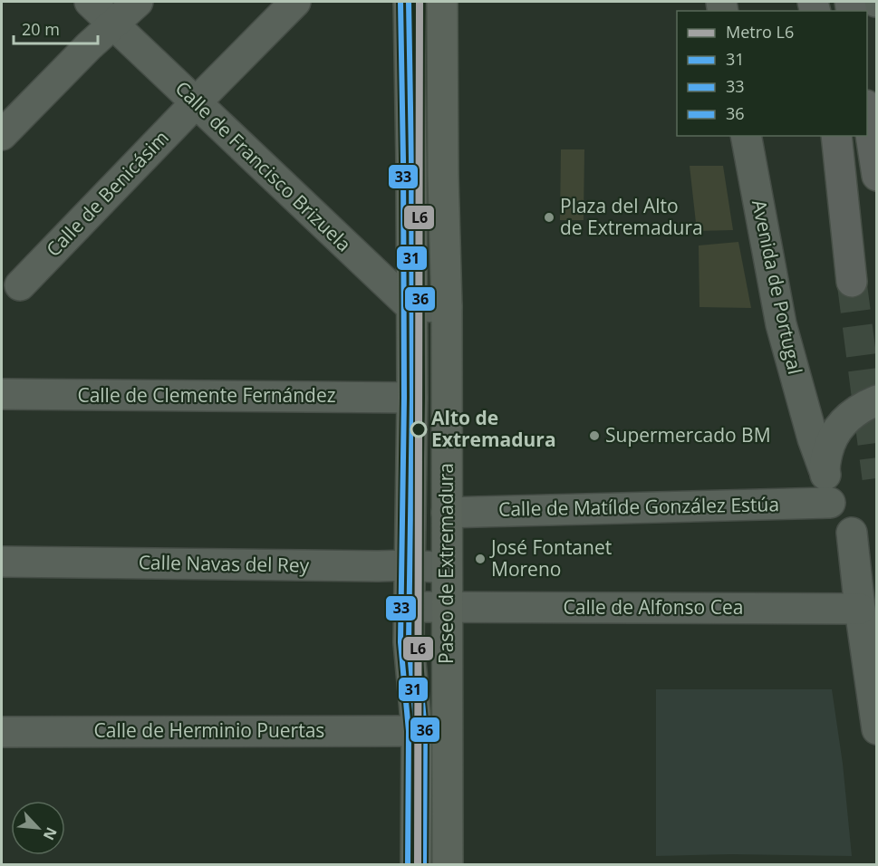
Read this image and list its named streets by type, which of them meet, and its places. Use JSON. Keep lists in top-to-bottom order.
{
  "streets": {
    "main road": ["Paseo de Extremadura"],
    "street": [
      "Calle de Francisco Brizuela",
      "Calle de Benicásim",
      "Avenida de Portugal",
      "Calle de Clemente Fernández",
      "Calle de Matílde González Estúa",
      "Calle Navas del Rey",
      "Calle de Alfonso Cea",
      "Calle de Herminio Puertas"
    ]
  },
  "crossings": [
    ["Calle de Francisco Brizuela", "Calle de Benicásim"],
    ["Calle de Francisco Brizuela", "Paseo de Extremadura"],
    ["Avenida de Portugal", "Calle de Matílde González Estúa"],
    ["Avenida de Portugal", "Calle de Alfonso Cea"],
    ["Calle de Clemente Fernández", "Paseo de Extremadura"],
    ["Calle de Matílde González Estúa", "Paseo de Extremadura"],
    ["Paseo de Extremadura", "Calle Navas del Rey"],
    ["Paseo de Extremadura", "Calle de Alfonso Cea"],
    ["Paseo de Extremadura", "Calle de Herminio Puertas"]
  ],
  "places": [
    "Plaza del Alto de Extremadura",
    "Alto de Extremadura",
    "Supermercado BM",
    "José Fontanet Moreno"
  ],
  "lines": [
    "metro line L6",
    "transit line 31",
    "transit line 33",
    "transit line 36"
  ],
  "legend": [
    "Metro L6",
    "31",
    "33",
    "36"
  ],
  "scale_bar": "20 m",
  "north": "bottom right"
}
